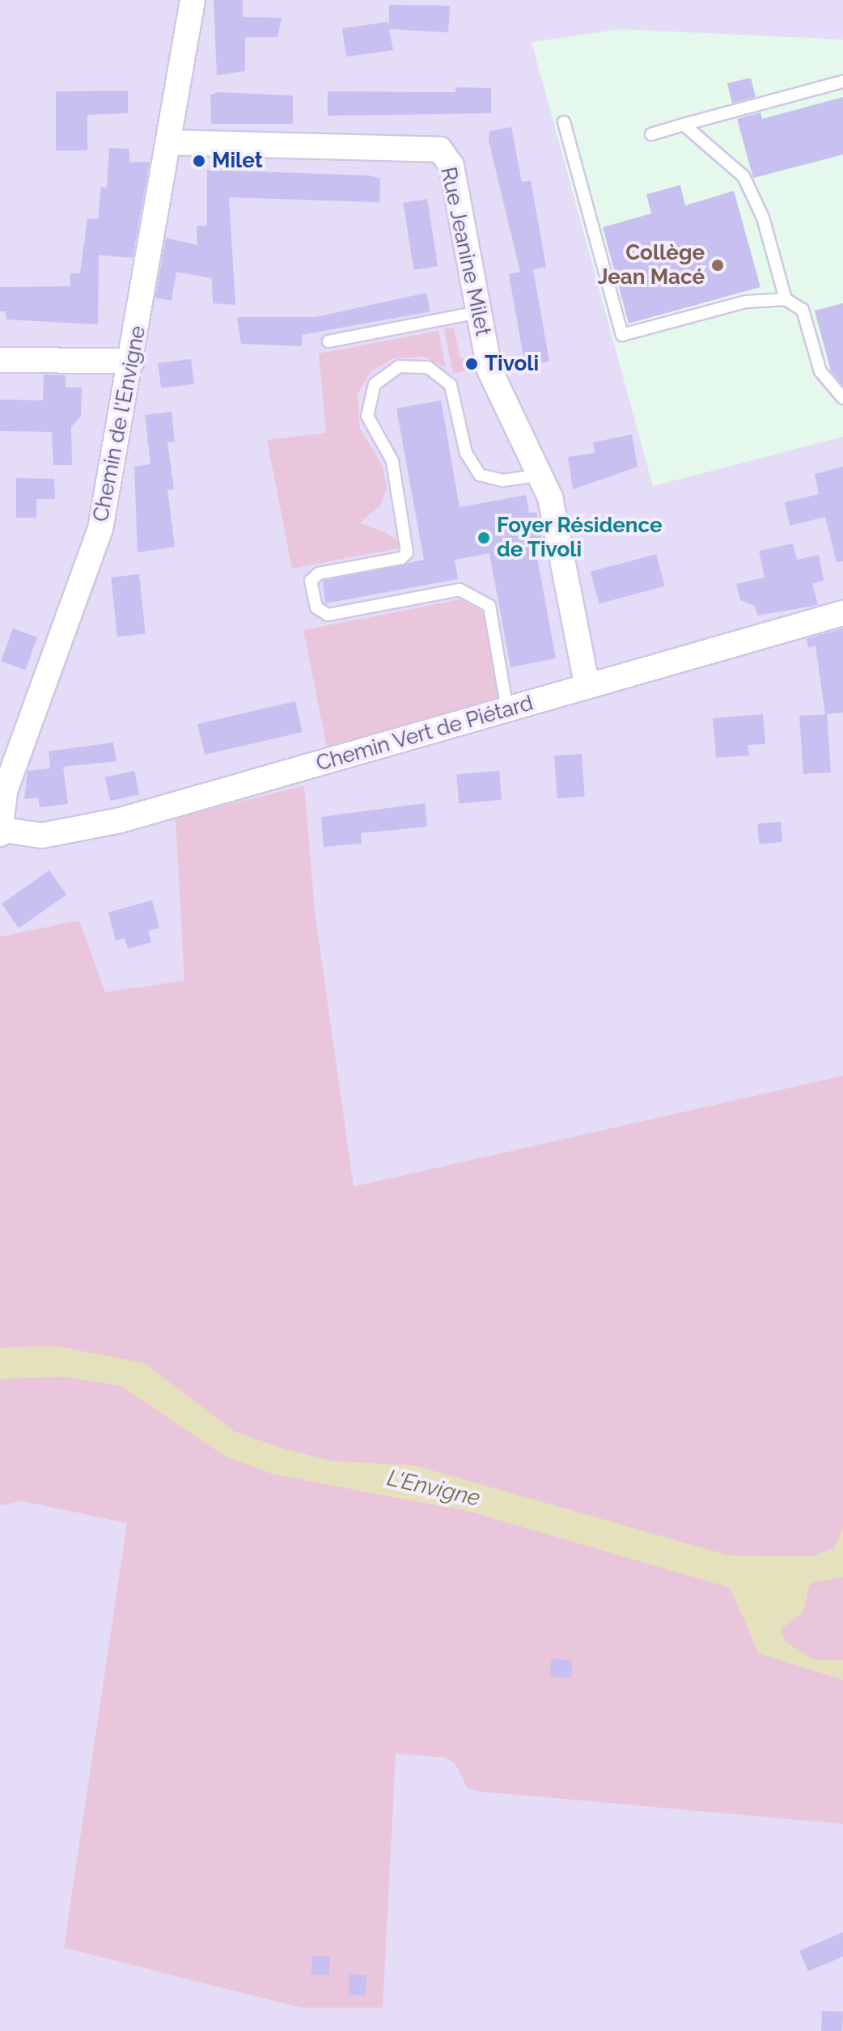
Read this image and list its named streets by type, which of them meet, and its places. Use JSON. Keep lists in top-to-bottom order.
{
  "streets": {
    "street": ["Rue Jeanine Milet", "Chemin de l'Envigne", "Chemin Vert de Piétard"]
  },
  "crossings": [
    ["Rue Jeanine Milet", "Chemin de l'Envigne"],
    ["Rue Jeanine Milet", "Chemin Vert de Piétard"],
    ["Chemin de l'Envigne", "Chemin Vert de Piétard"]
  ],
  "water": ["L'Envigne"],
  "places": [
    "Milet",
    "Collège Jean Macé",
    "Tivoli",
    "Foyer Résidence de Tivoli"
  ]
}
